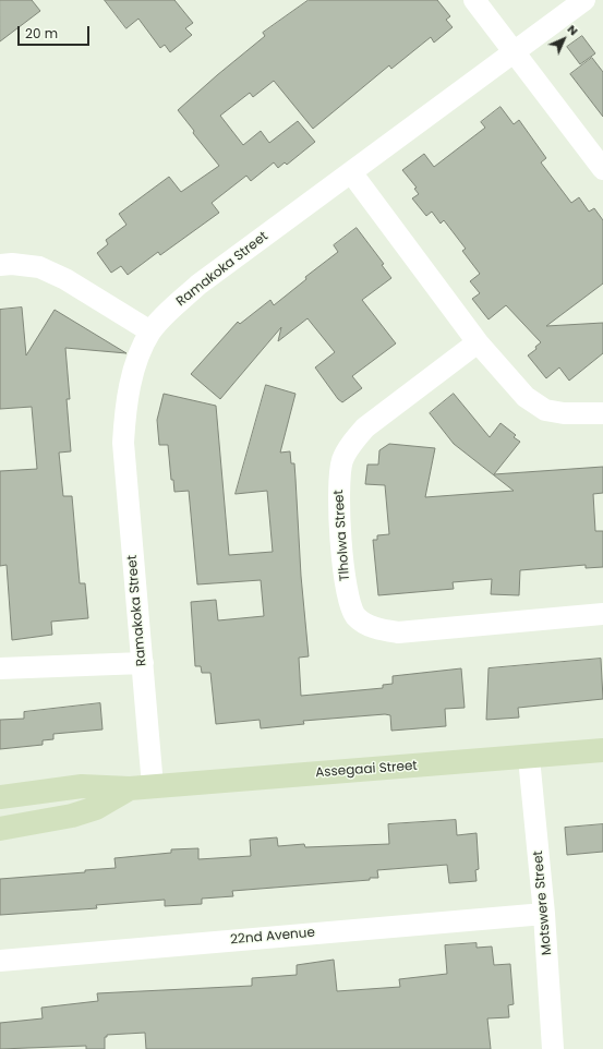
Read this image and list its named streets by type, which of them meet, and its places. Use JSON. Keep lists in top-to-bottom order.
{
  "streets": {
    "street": [
      "Ramakoka Street",
      "Tlholwa Street",
      "Assegaai Street",
      "Motswere Street",
      "22nd Avenue"
    ]
  },
  "crossings": [
    ["Ramakoka Street", "Assegaai Street"],
    ["Assegaai Street", "Motswere Street"],
    ["Motswere Street", "22nd Avenue"]
  ],
  "scale_bar": "20 m",
  "north": "top right"
}
